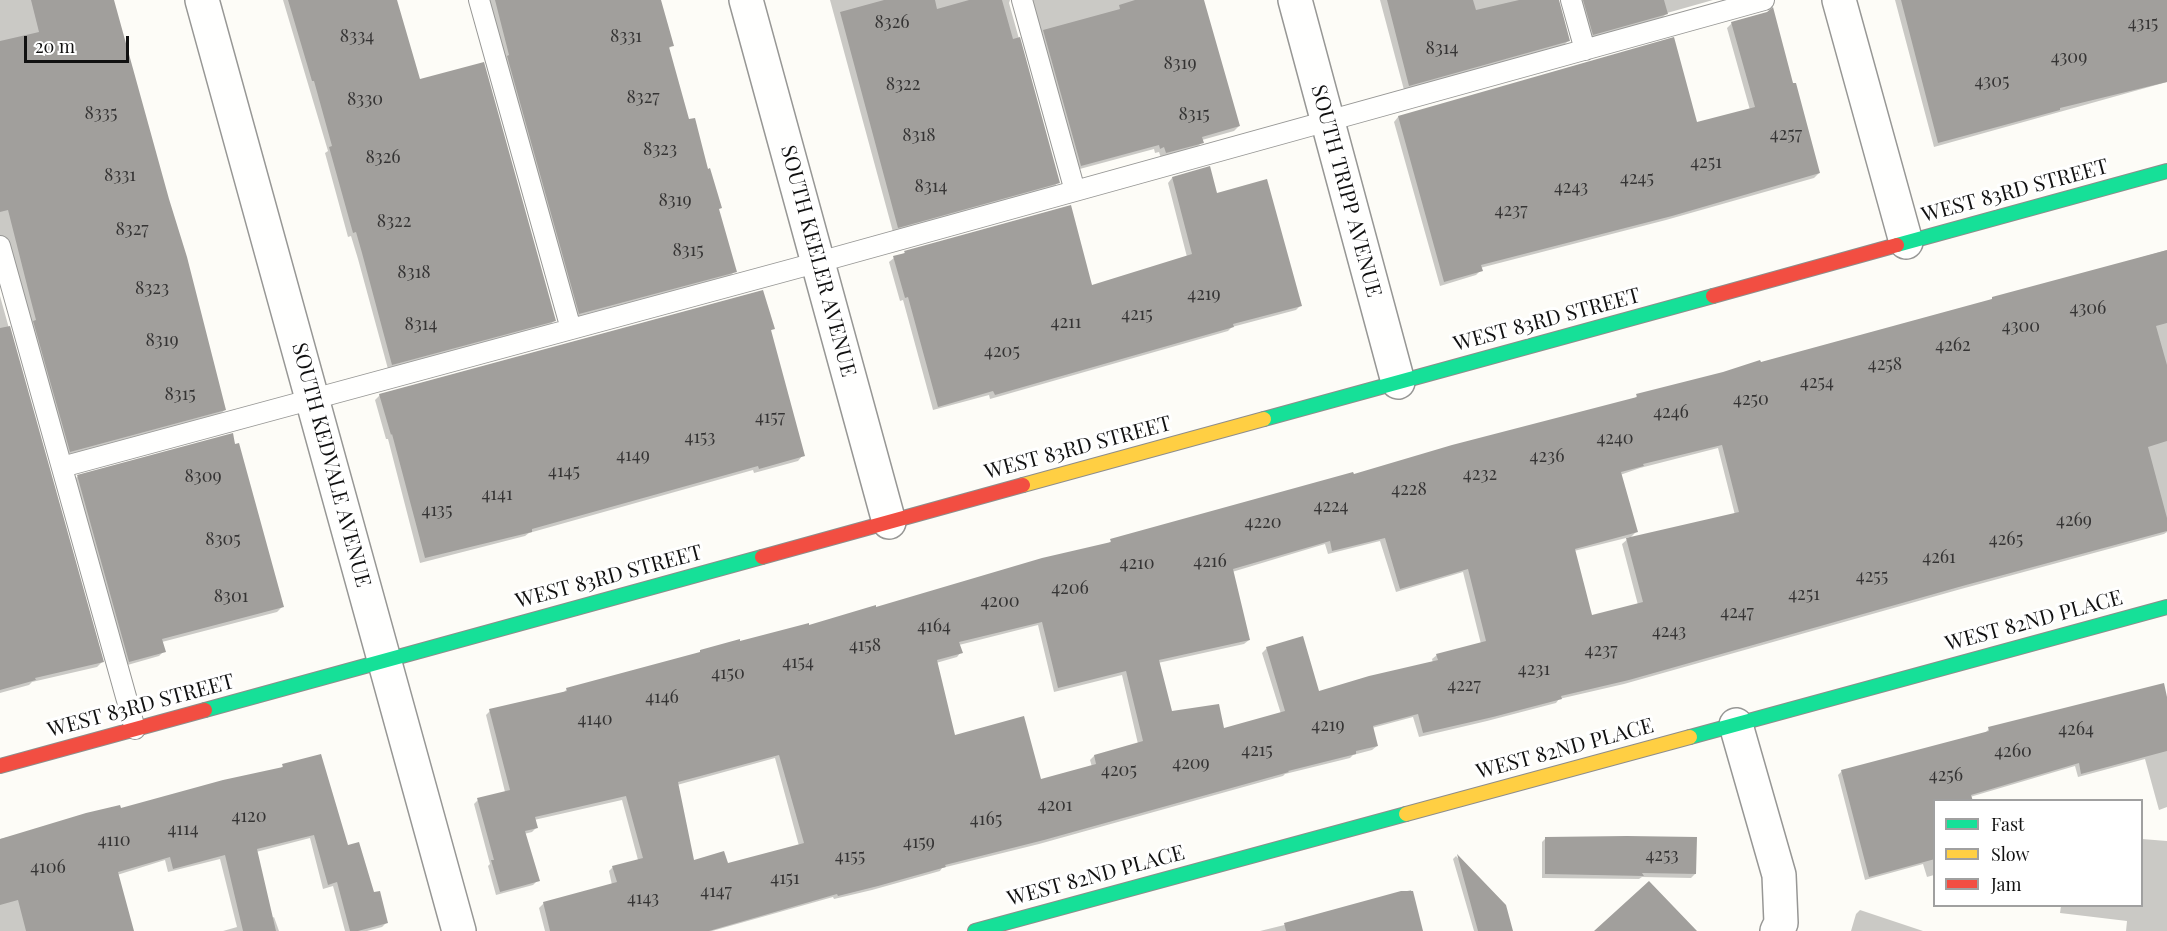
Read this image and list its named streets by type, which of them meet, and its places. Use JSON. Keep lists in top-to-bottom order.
{
  "streets": {
    "street": [
      "SOUTH TRIPP AVENUE",
      "WEST 83RD STREET",
      "SOUTH KEELER AVENUE",
      "SOUTH KEDVALE AVENUE",
      "WEST 82ND PLACE"
    ]
  },
  "crossings": [
    ["SOUTH TRIPP AVENUE", "WEST 83RD STREET"],
    ["WEST 83RD STREET", "SOUTH KEELER AVENUE"],
    ["WEST 83RD STREET", "SOUTH KEDVALE AVENUE"]
  ],
  "house_numbers": [
    "8326",
    "4315",
    "8334",
    "8331",
    "8314",
    "4309",
    "8319",
    "4305",
    "8322",
    "8327",
    "8330",
    "8335",
    "8315",
    "4257",
    "8318",
    "8323",
    "8326",
    "4251",
    "8331",
    "4245",
    "8314",
    "4243",
    "8319",
    "4237",
    "8322",
    "8327",
    "8315",
    "8318",
    "8323",
    "4219",
    "4306",
    "4215",
    "4211",
    "8314",
    "4300",
    "8319",
    "4262",
    "4205",
    "4258",
    "4254",
    "8315",
    "4250",
    "4246",
    "4157",
    "4153",
    "4240",
    "4149",
    "4236",
    "4145",
    "4232",
    "8309",
    "4228",
    "4141",
    "4224",
    "4135",
    "4269",
    "4220",
    "8305",
    "4265",
    "4261",
    "4216",
    "4210",
    "4255",
    "4206",
    "4251",
    "8301",
    "4200",
    "4247",
    "4164",
    "4243",
    "4158",
    "4237",
    "4154",
    "4231",
    "4150",
    "4227",
    "4146",
    "4140",
    "4219",
    "4264",
    "4215",
    "4260",
    "4209",
    "4205",
    "4256",
    "4201",
    "4120",
    "4165",
    "4114",
    "4110",
    "4159",
    "4253",
    "4155",
    "4106",
    "4151",
    "4147",
    "4143"
  ],
  "legend": ["Fast", "Slow", "Jam"],
  "scale_bar": "20 m"
}
